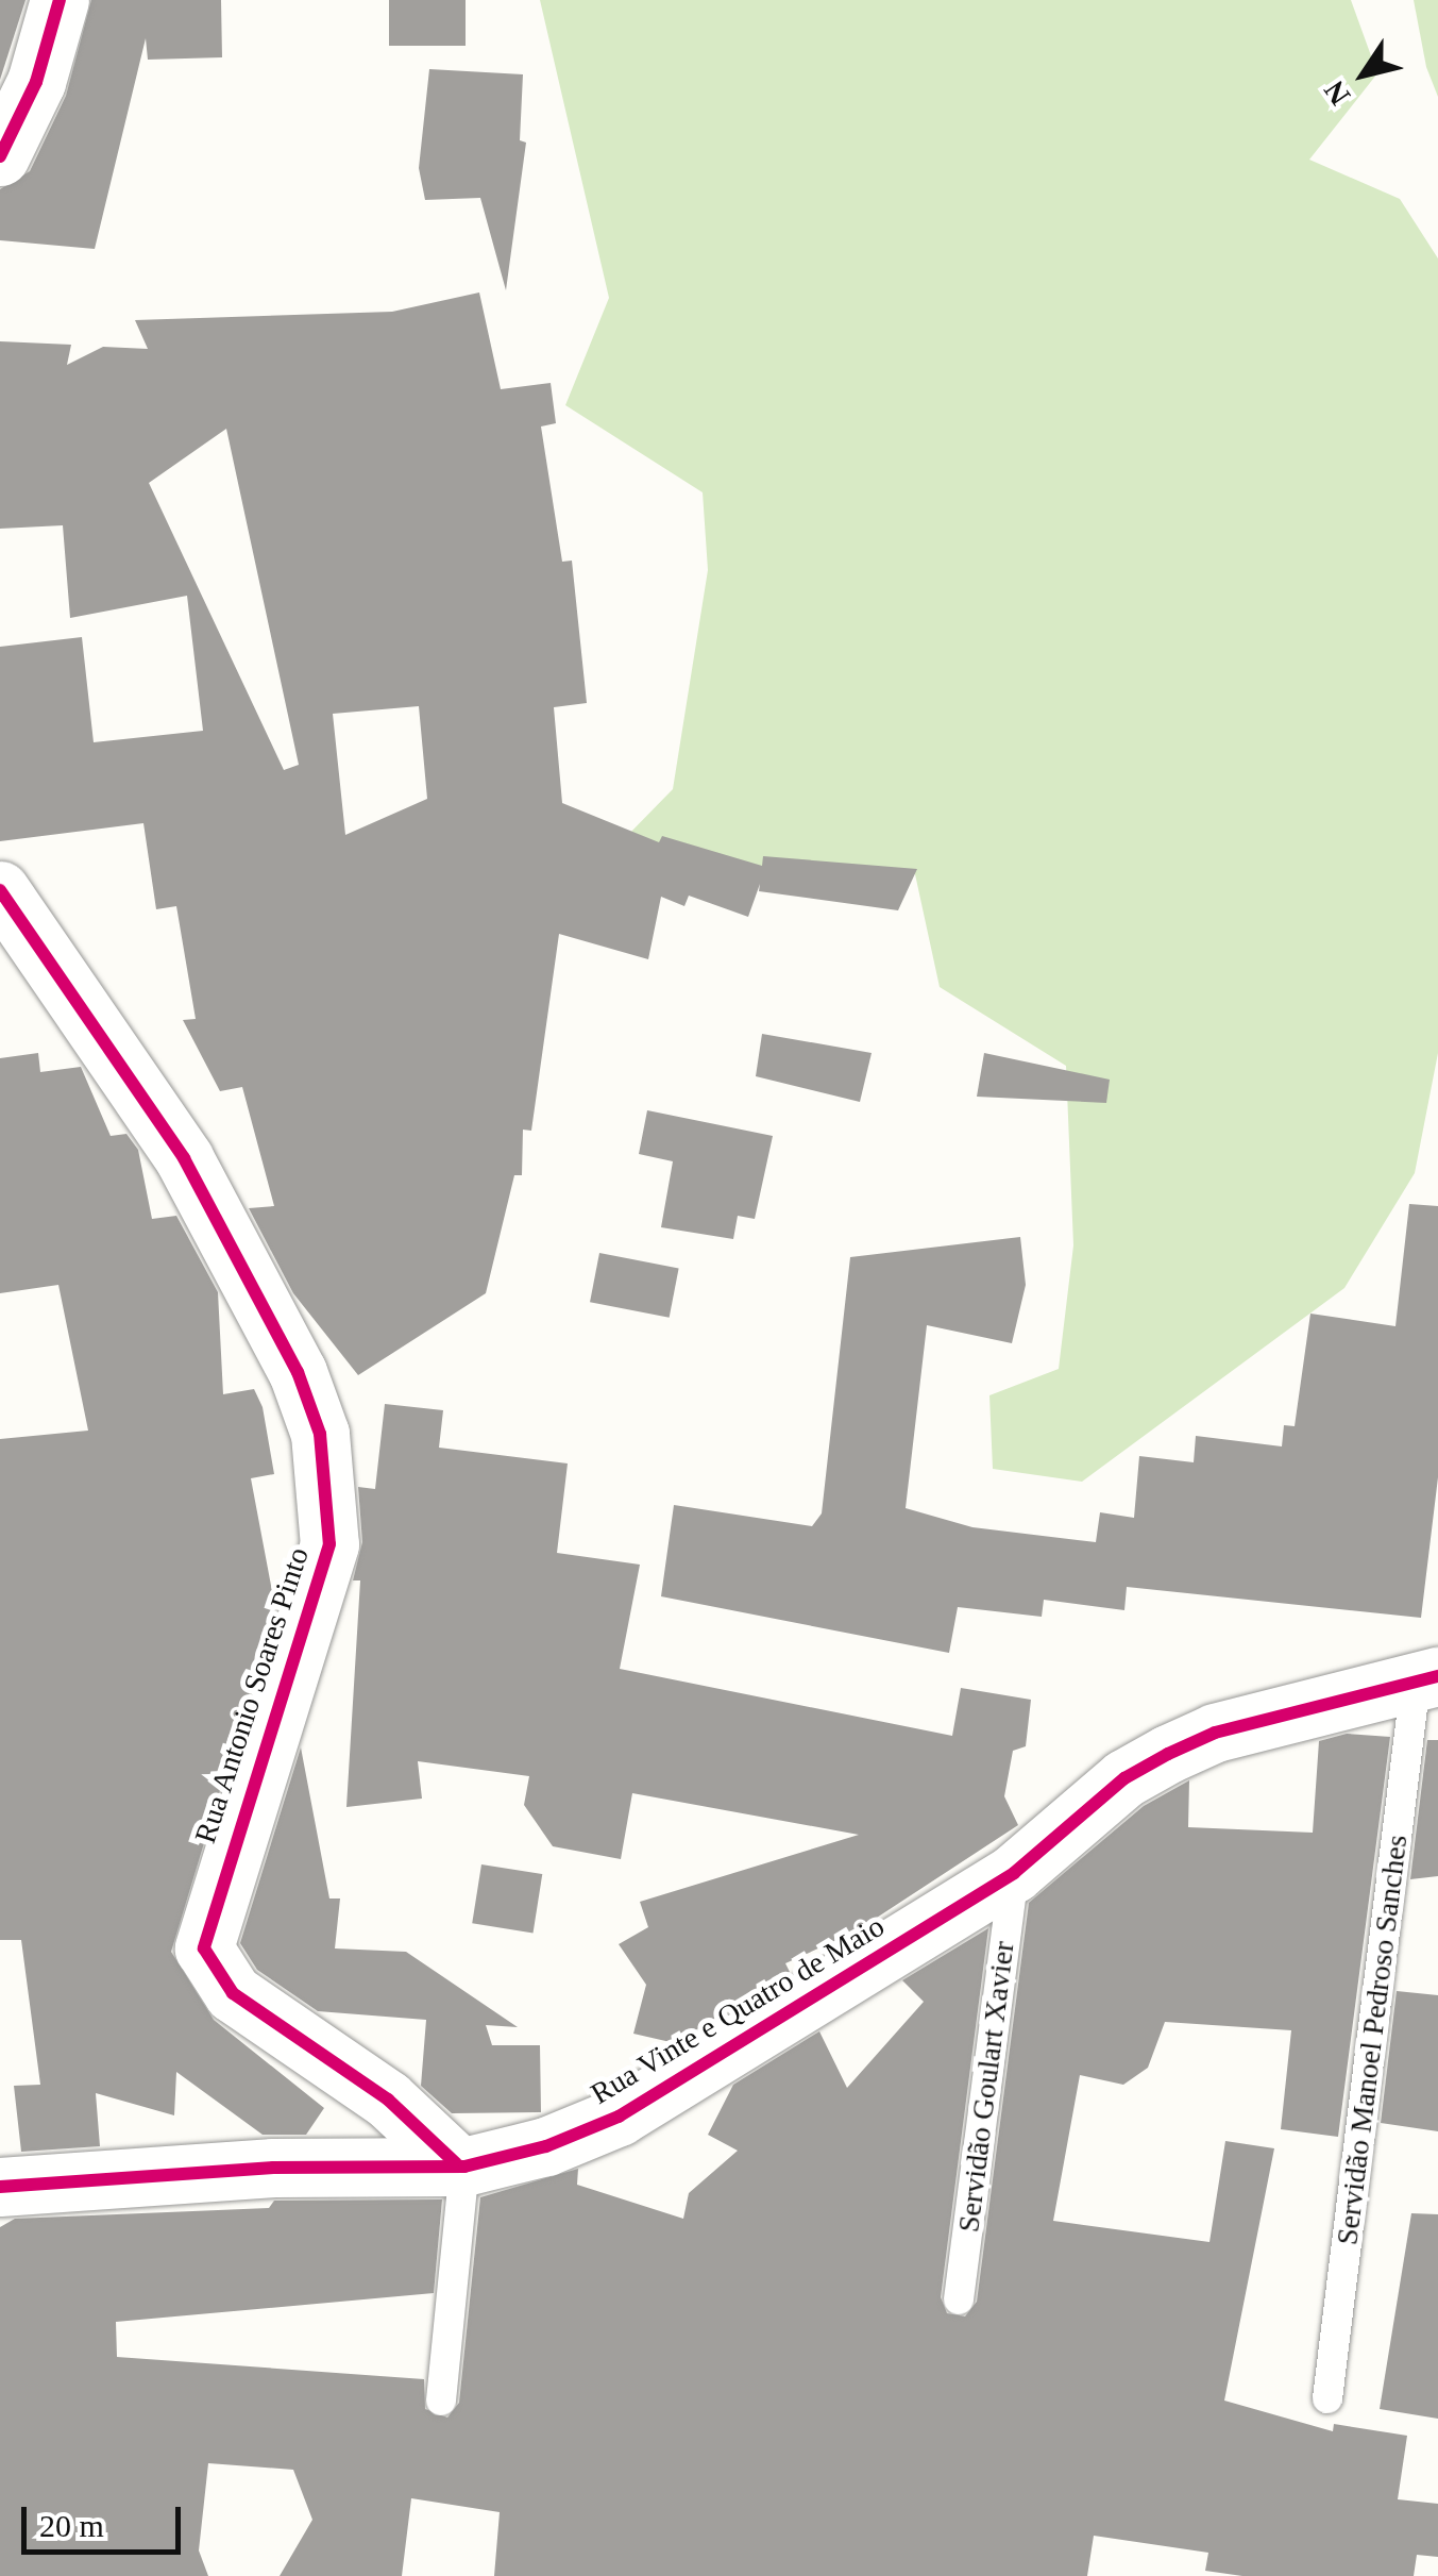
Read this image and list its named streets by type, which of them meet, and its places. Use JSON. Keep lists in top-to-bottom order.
{
  "streets": {
    "street": ["Rua Antonio Soares Pinto", "Rua Vinte e Quatro de Maio"],
    "lane": ["Servidão Manoel Pedroso Sanches", "Servidão Goulart Xavier"]
  },
  "crossings": [
    ["Rua Antonio Soares Pinto", "Rua Vinte e Quatro de Maio"],
    ["Rua Vinte e Quatro de Maio", "Servidão Manoel Pedroso Sanches"],
    ["Rua Vinte e Quatro de Maio", "Servidão Goulart Xavier"]
  ],
  "scale_bar": "20 m",
  "north": "bottom left"
}
